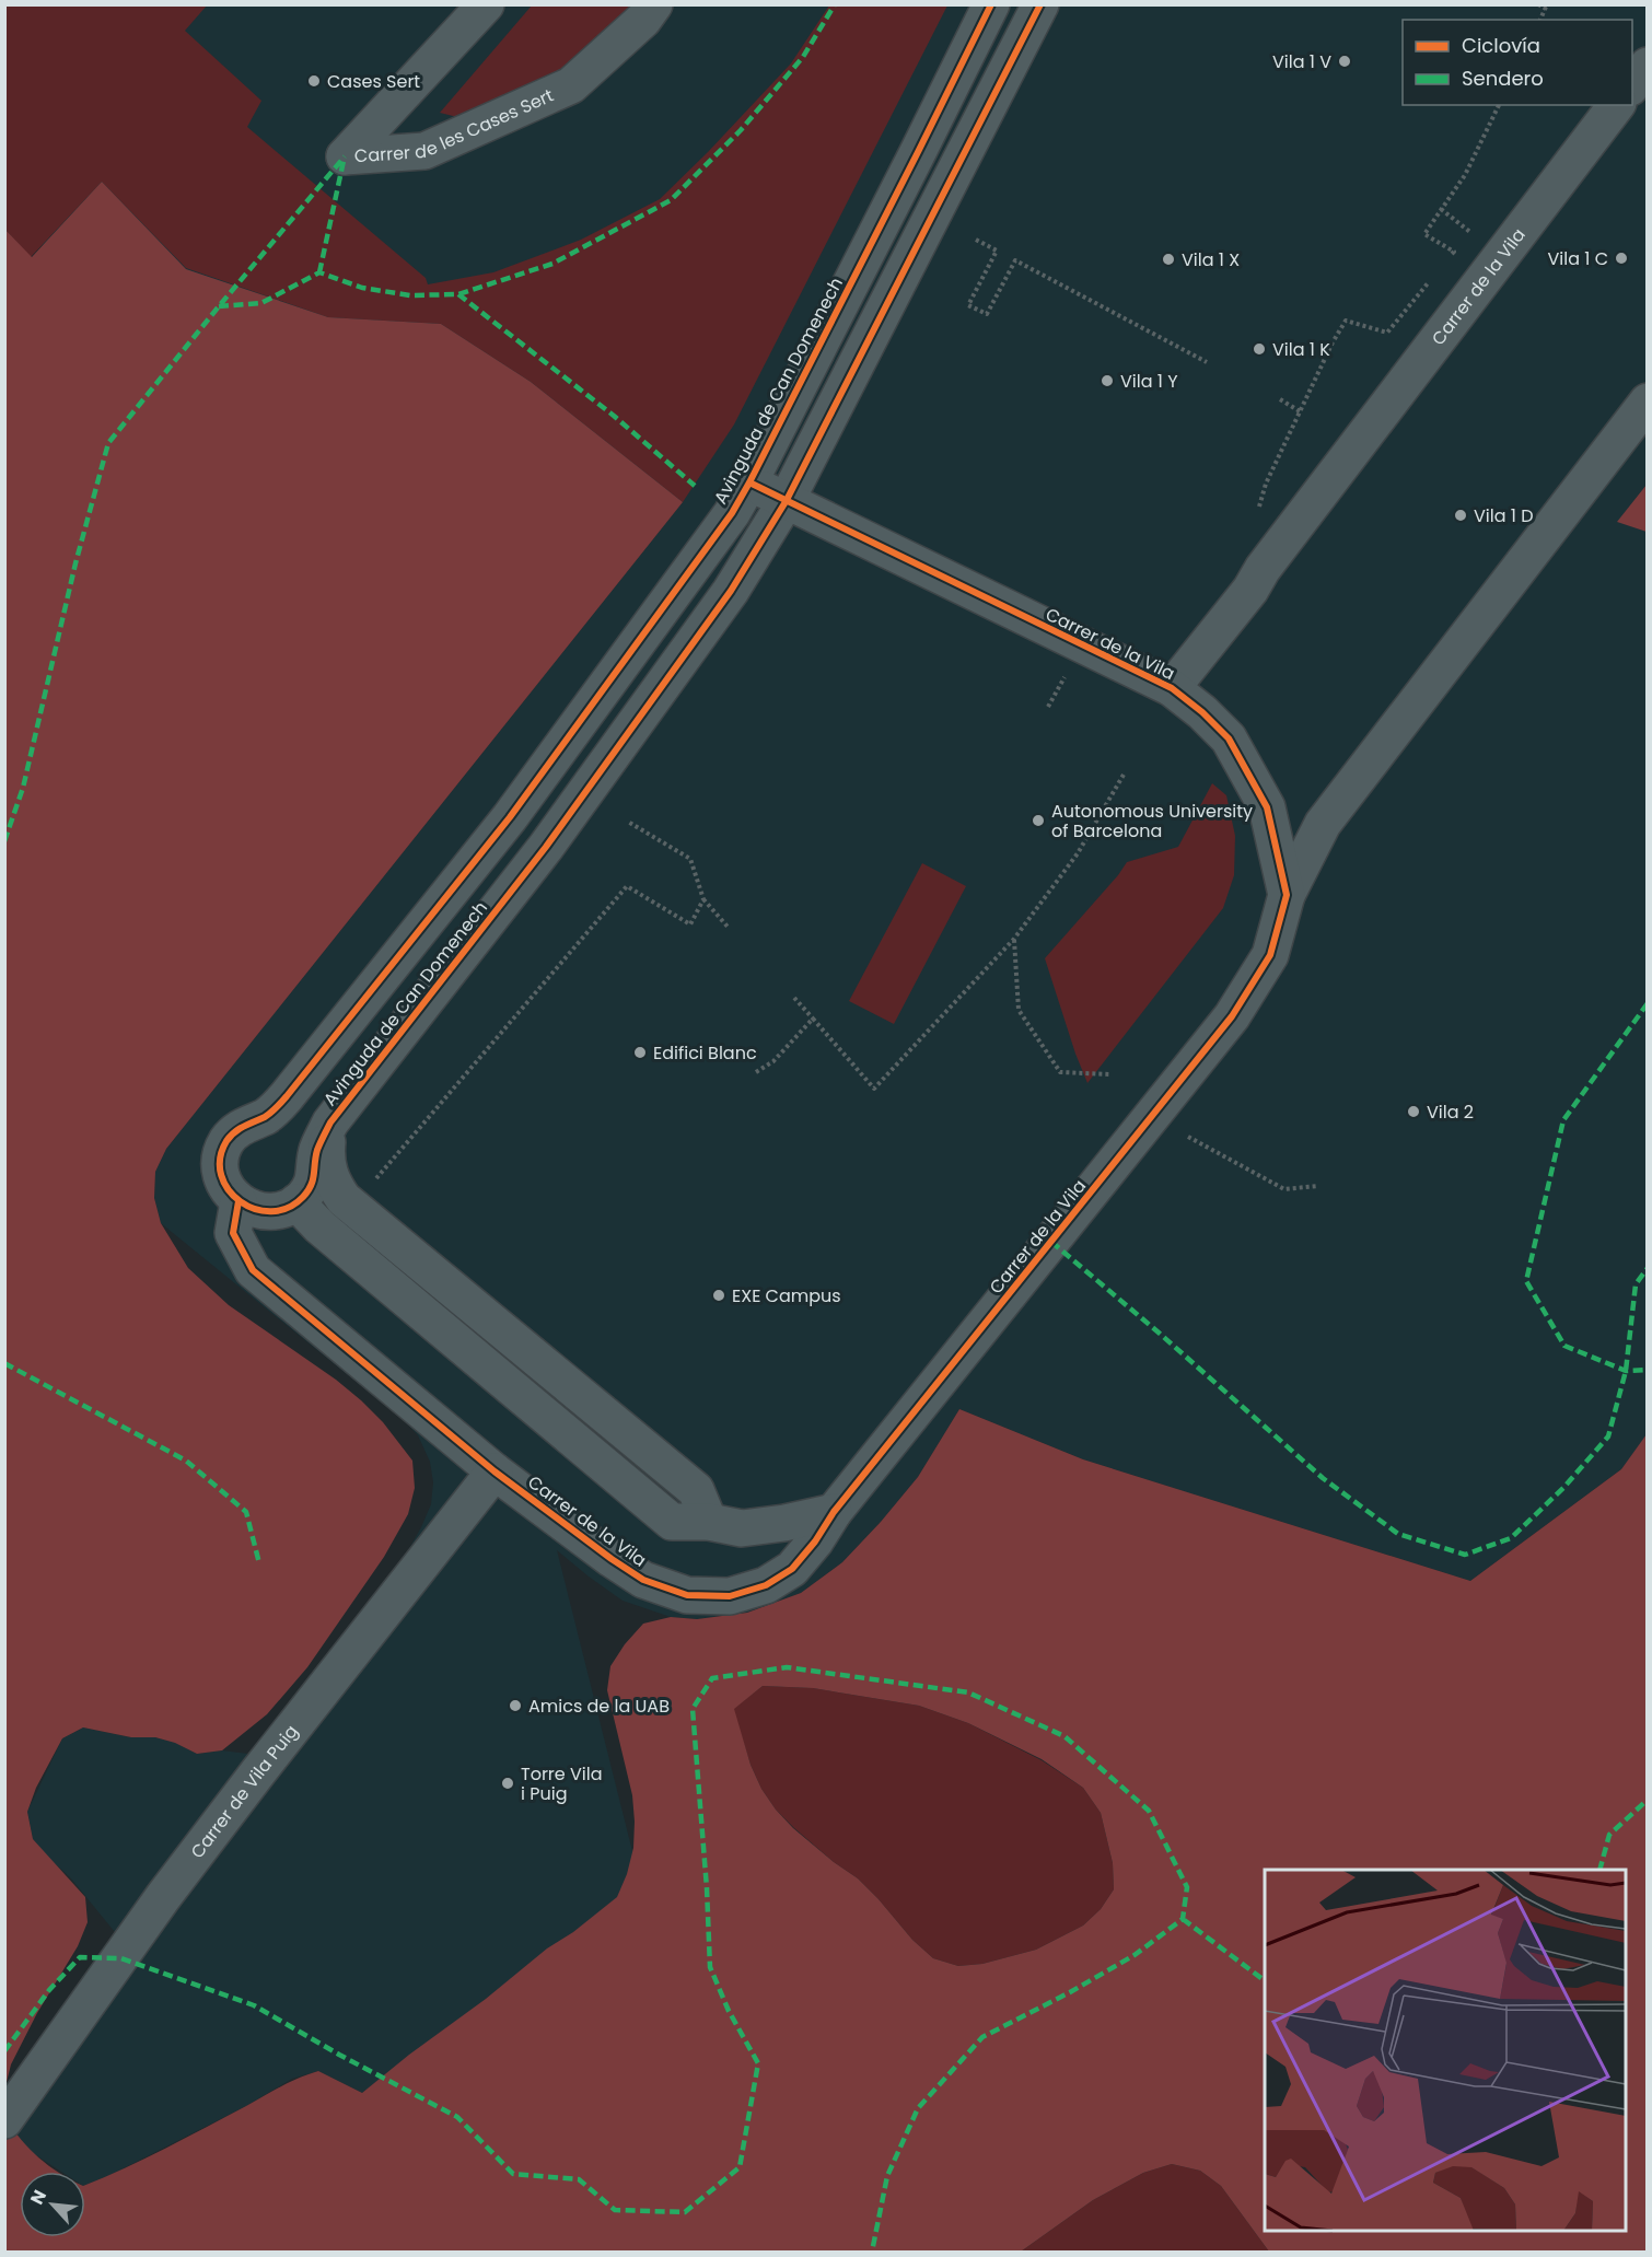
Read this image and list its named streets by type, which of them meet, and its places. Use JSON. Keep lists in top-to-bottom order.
{
  "streets": {
    "street": [
      "Carrer de les Cases Sert",
      "Carrer de la Vila",
      "Avinguda de Can Domenech",
      "Carrer de Vila Puig"
    ]
  },
  "crossings": [
    ["Carrer de la Vila", "Avinguda de Can Domenech"],
    ["Carrer de la Vila", "Carrer de Vila Puig"]
  ],
  "places": [
    "Vila 1 V",
    "Cases Sert",
    "Vila 1 C",
    "Vila 1 X",
    "Vila 1 K",
    "Vila 1 Y",
    "Vila 1 D",
    "Autonomous University of Barcelona",
    "Edifici Blanc",
    "Vila 2",
    "EXE Campus",
    "Amics de la UAB",
    "Torre Vila i Puig"
  ],
  "legend": ["Ciclovía", "Sendero"],
  "north": "top left"
}
